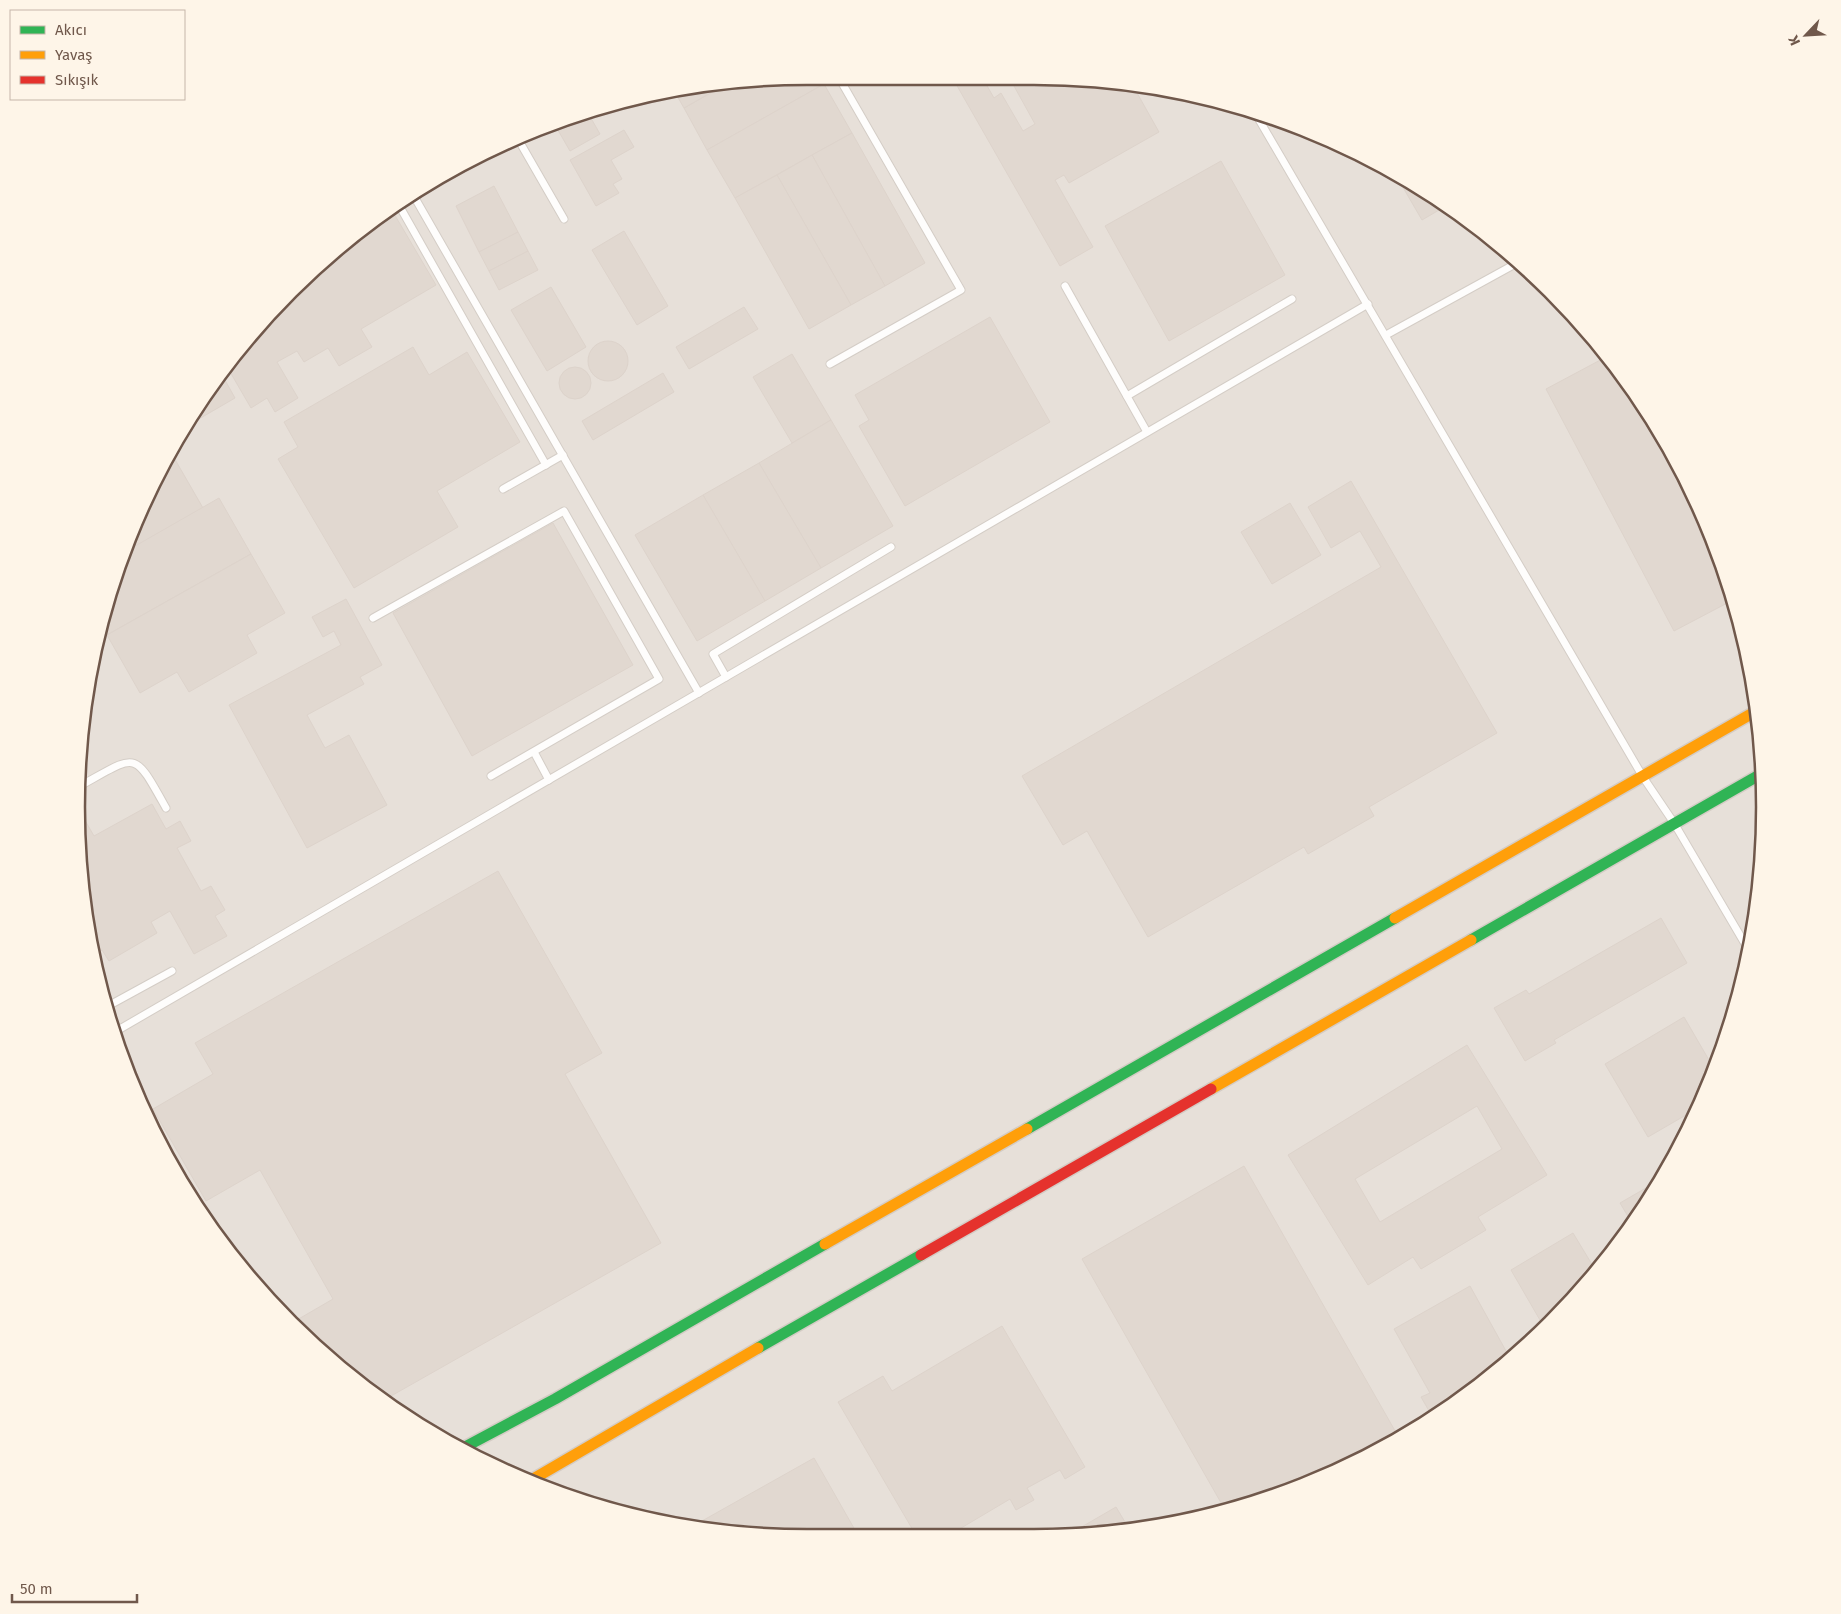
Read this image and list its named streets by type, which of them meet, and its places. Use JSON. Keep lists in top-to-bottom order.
{
  "legend": ["Akıcı", "Yavaş", "Sıkışık"],
  "scale_bar": "50 m",
  "north": "bottom left"
}
